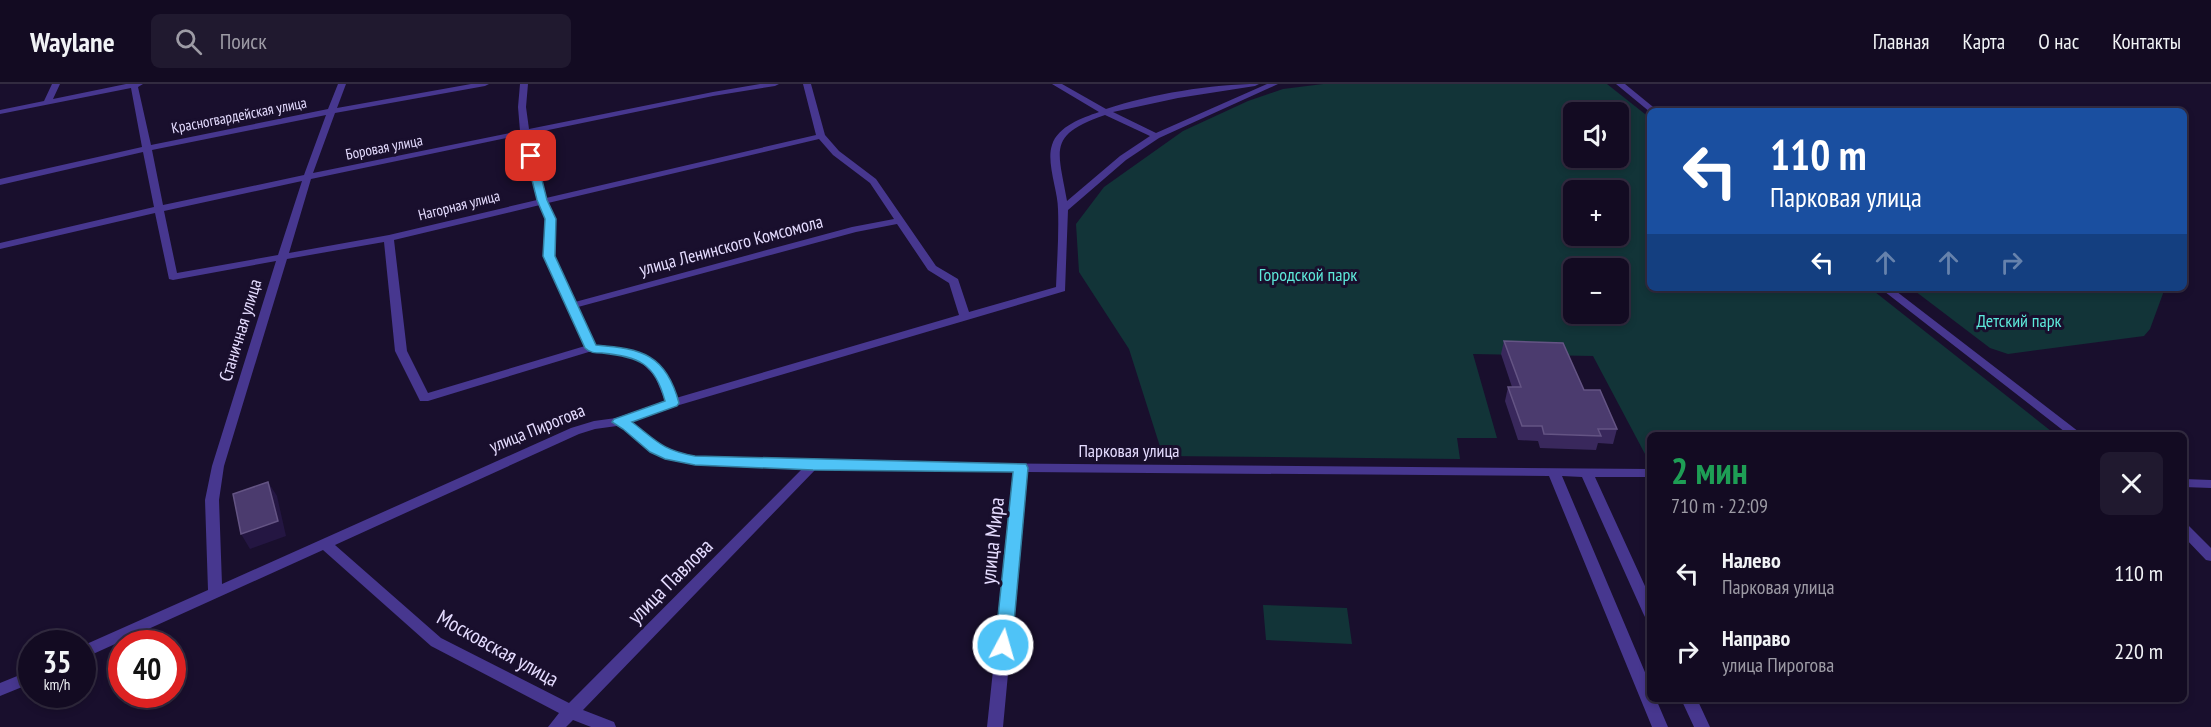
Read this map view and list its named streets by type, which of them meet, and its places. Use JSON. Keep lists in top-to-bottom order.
{
  "streets": {
    "street": [
      "Красногвардейская улица",
      "Боровая улица",
      "Нагорная улица",
      "улица Ленинского Комсомола",
      "Станичная улица",
      "улица Пирогова",
      "Парковая улица",
      "улица Мира",
      "улица Павлова",
      "Московская улица"
    ]
  },
  "crossings": [
    ["Красногвардейская улица", "Станичная улица"],
    ["Боровая улица", "Нагорная улица"],
    ["Боровая улица", "Станичная улица"],
    ["Нагорная улица", "Станичная улица"],
    ["Станичная улица", "улица Пирогова"],
    ["улица Пирогова", "Парковая улица"],
    ["улица Пирогова", "Московская улица"],
    ["Парковая улица", "улица Мира"],
    ["Парковая улица", "улица Павлова"],
    ["улица Павлова", "Московская улица"]
  ],
  "parks": ["Городской парк", "Детский парк"],
  "page": {
    "header": "Waylane",
    "search": "Поиск",
    "nav": [
      "Главная",
      "Карта",
      "О нас",
      "Контакты"
    ],
    "map_buttons": ["+", "−"],
    "turn": ["110 m", "Парковая улица"],
    "heading": ["2 мин", "710 m · 22:09"],
    "list": [
      {
        "name": "Налево",
        "note": "Парковая улица",
        "value": "110 m"
      },
      {
        "name": "Направо",
        "note": "улица Пирогова",
        "value": "220 m"
      }
    ],
    "speed": "35 km/h",
    "limit": "40"
  }
}
